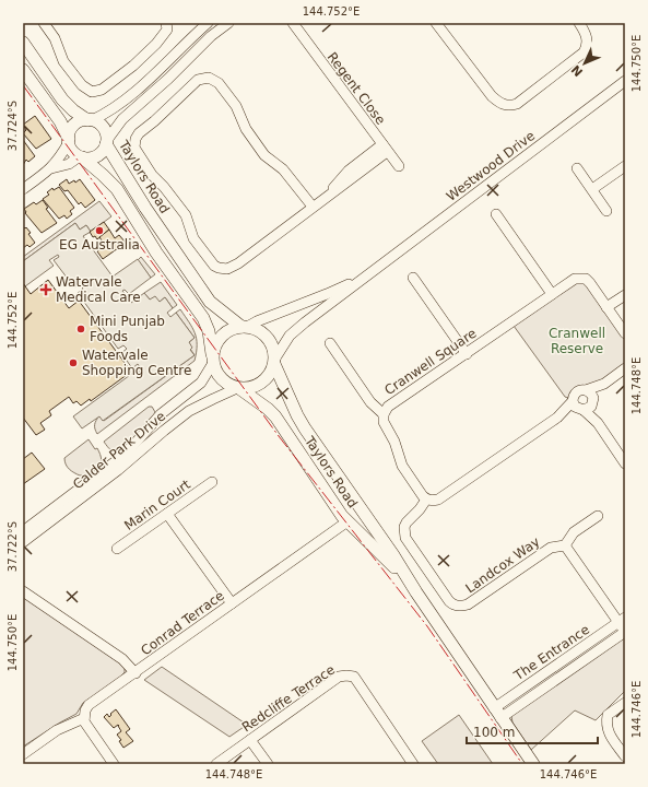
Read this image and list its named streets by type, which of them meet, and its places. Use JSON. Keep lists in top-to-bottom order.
{
  "streets": {
    "main road": ["Taylors Road"],
    "street": [
      "Regent Close",
      "Westwood Drive",
      "Cranwell Square",
      "Calder Park Drive",
      "Marin Court",
      "Landcox Way",
      "Conrad Terrace",
      "The Entrance",
      "Redcliffe Terrace"
    ]
  },
  "crossings": [
    ["Westwood Drive", "Taylors Road"],
    ["Westwood Drive", "Calder Park Drive"],
    ["Taylors Road", "Calder Park Drive"],
    ["Taylors Road", "Conrad Terrace"],
    ["Taylors Road", "The Entrance"],
    ["Cranwell Square", "Landcox Way"]
  ],
  "parks": ["Cranwell Reserve"],
  "places": {
    "other": ["EG Australia", "Mini Punjab Foods", "Watervale Shopping Centre"],
    "health": ["Watervale Medical Care"]
  },
  "scale_bar": "100 m",
  "north": "bottom left",
  "coordinates": [
    "144.752°E",
    "144.750°E",
    "37.724°S",
    "144.748°E",
    "37.722°S",
    "144.746°E"
  ]
}
